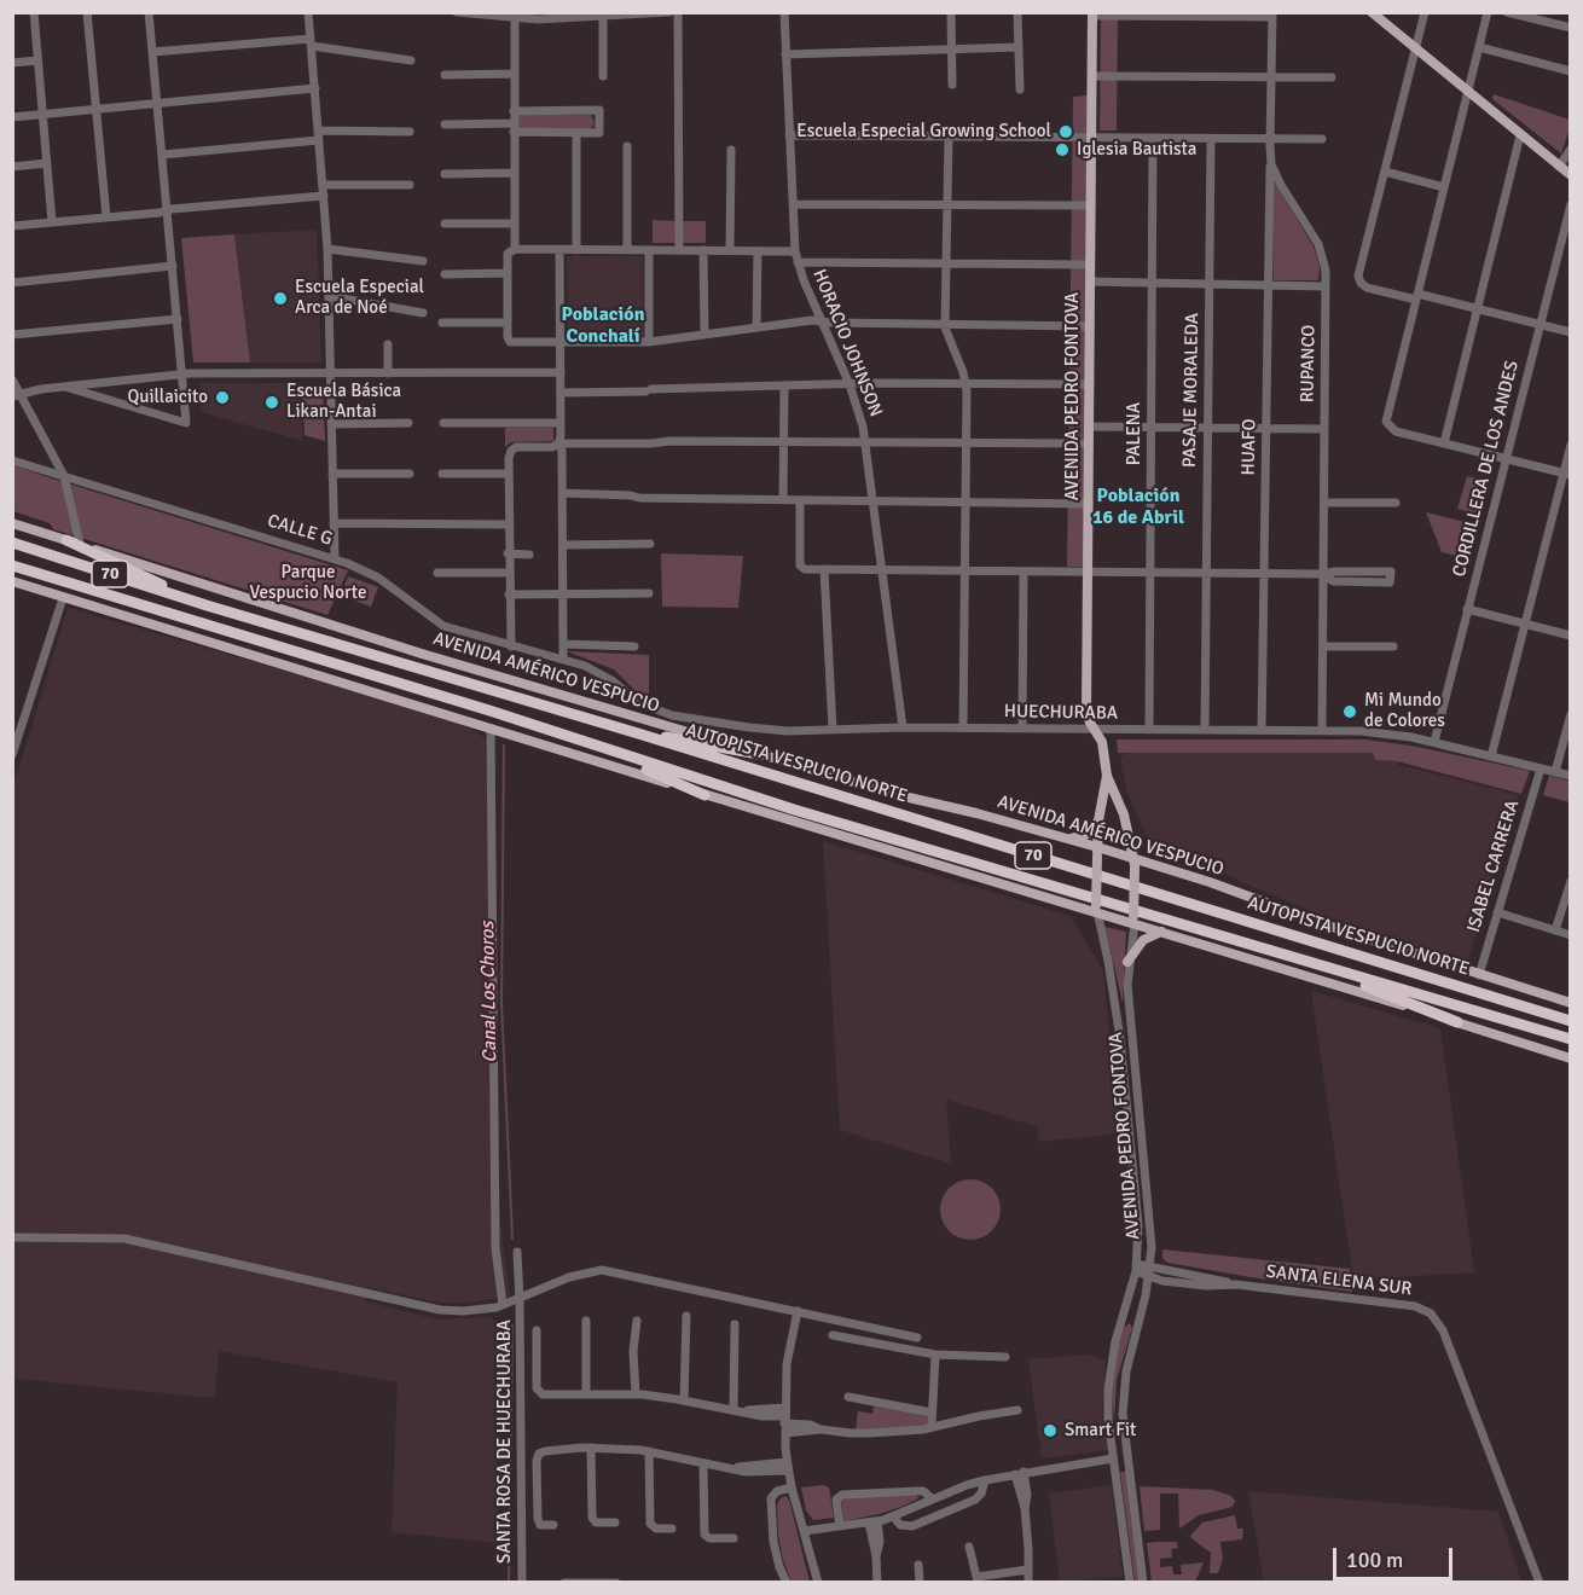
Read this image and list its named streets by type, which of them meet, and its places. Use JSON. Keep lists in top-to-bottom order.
{
  "streets": {
    "highway": ["70", "AUTOPISTA VESPUCIO NORTE"],
    "main road": ["AVENIDA PEDRO FONTOVA", "AVENIDA AMÉRICO VESPUCIO"],
    "street": [
      "HORACIO JOHNSON",
      "RUPANCO",
      "PASAJE MORALEDA",
      "PALENA",
      "HUAFO",
      "CORDILLERA DE LOS ANDES",
      "CALLE G",
      "HUECHURABA",
      "ISABEL CARRERA",
      "SANTA ELENA SUR",
      "SANTA ROSA DE HUECHURABA"
    ]
  },
  "crossings": [
    ["HORACIO JOHNSON", "HUECHURABA"],
    ["RUPANCO", "HUAFO"],
    ["RUPANCO", "HUECHURABA"],
    ["PASAJE MORALEDA", "HUECHURABA"],
    ["AVENIDA PEDRO FONTOVA", "AVENIDA AMÉRICO VESPUCIO"],
    ["AVENIDA PEDRO FONTOVA", "HUECHURABA"],
    ["AVENIDA PEDRO FONTOVA", "SANTA ELENA SUR"],
    ["PALENA", "HUECHURABA"],
    ["HUAFO", "HUECHURABA"],
    ["CORDILLERA DE LOS ANDES", "HUECHURABA"],
    ["CALLE G", "HUECHURABA"],
    ["AVENIDA AMÉRICO VESPUCIO", "ISABEL CARRERA"],
    ["HUECHURABA", "ISABEL CARRERA"]
  ],
  "districts": ["Población Conchalí", "Población 16 de Abril"],
  "water": ["Canal Los Choros"],
  "parks": ["Parque Vespucio Norte"],
  "places": [
    "Escuela Especial Growing School",
    "Iglesia Bautista",
    "Escuela Especial Arca de Noé",
    "Quillaicito",
    "Escuela Básica Likan-Antai",
    "Mi Mundo de Colores",
    "Smart Fit"
  ],
  "scale_bar": "100 m"
}
